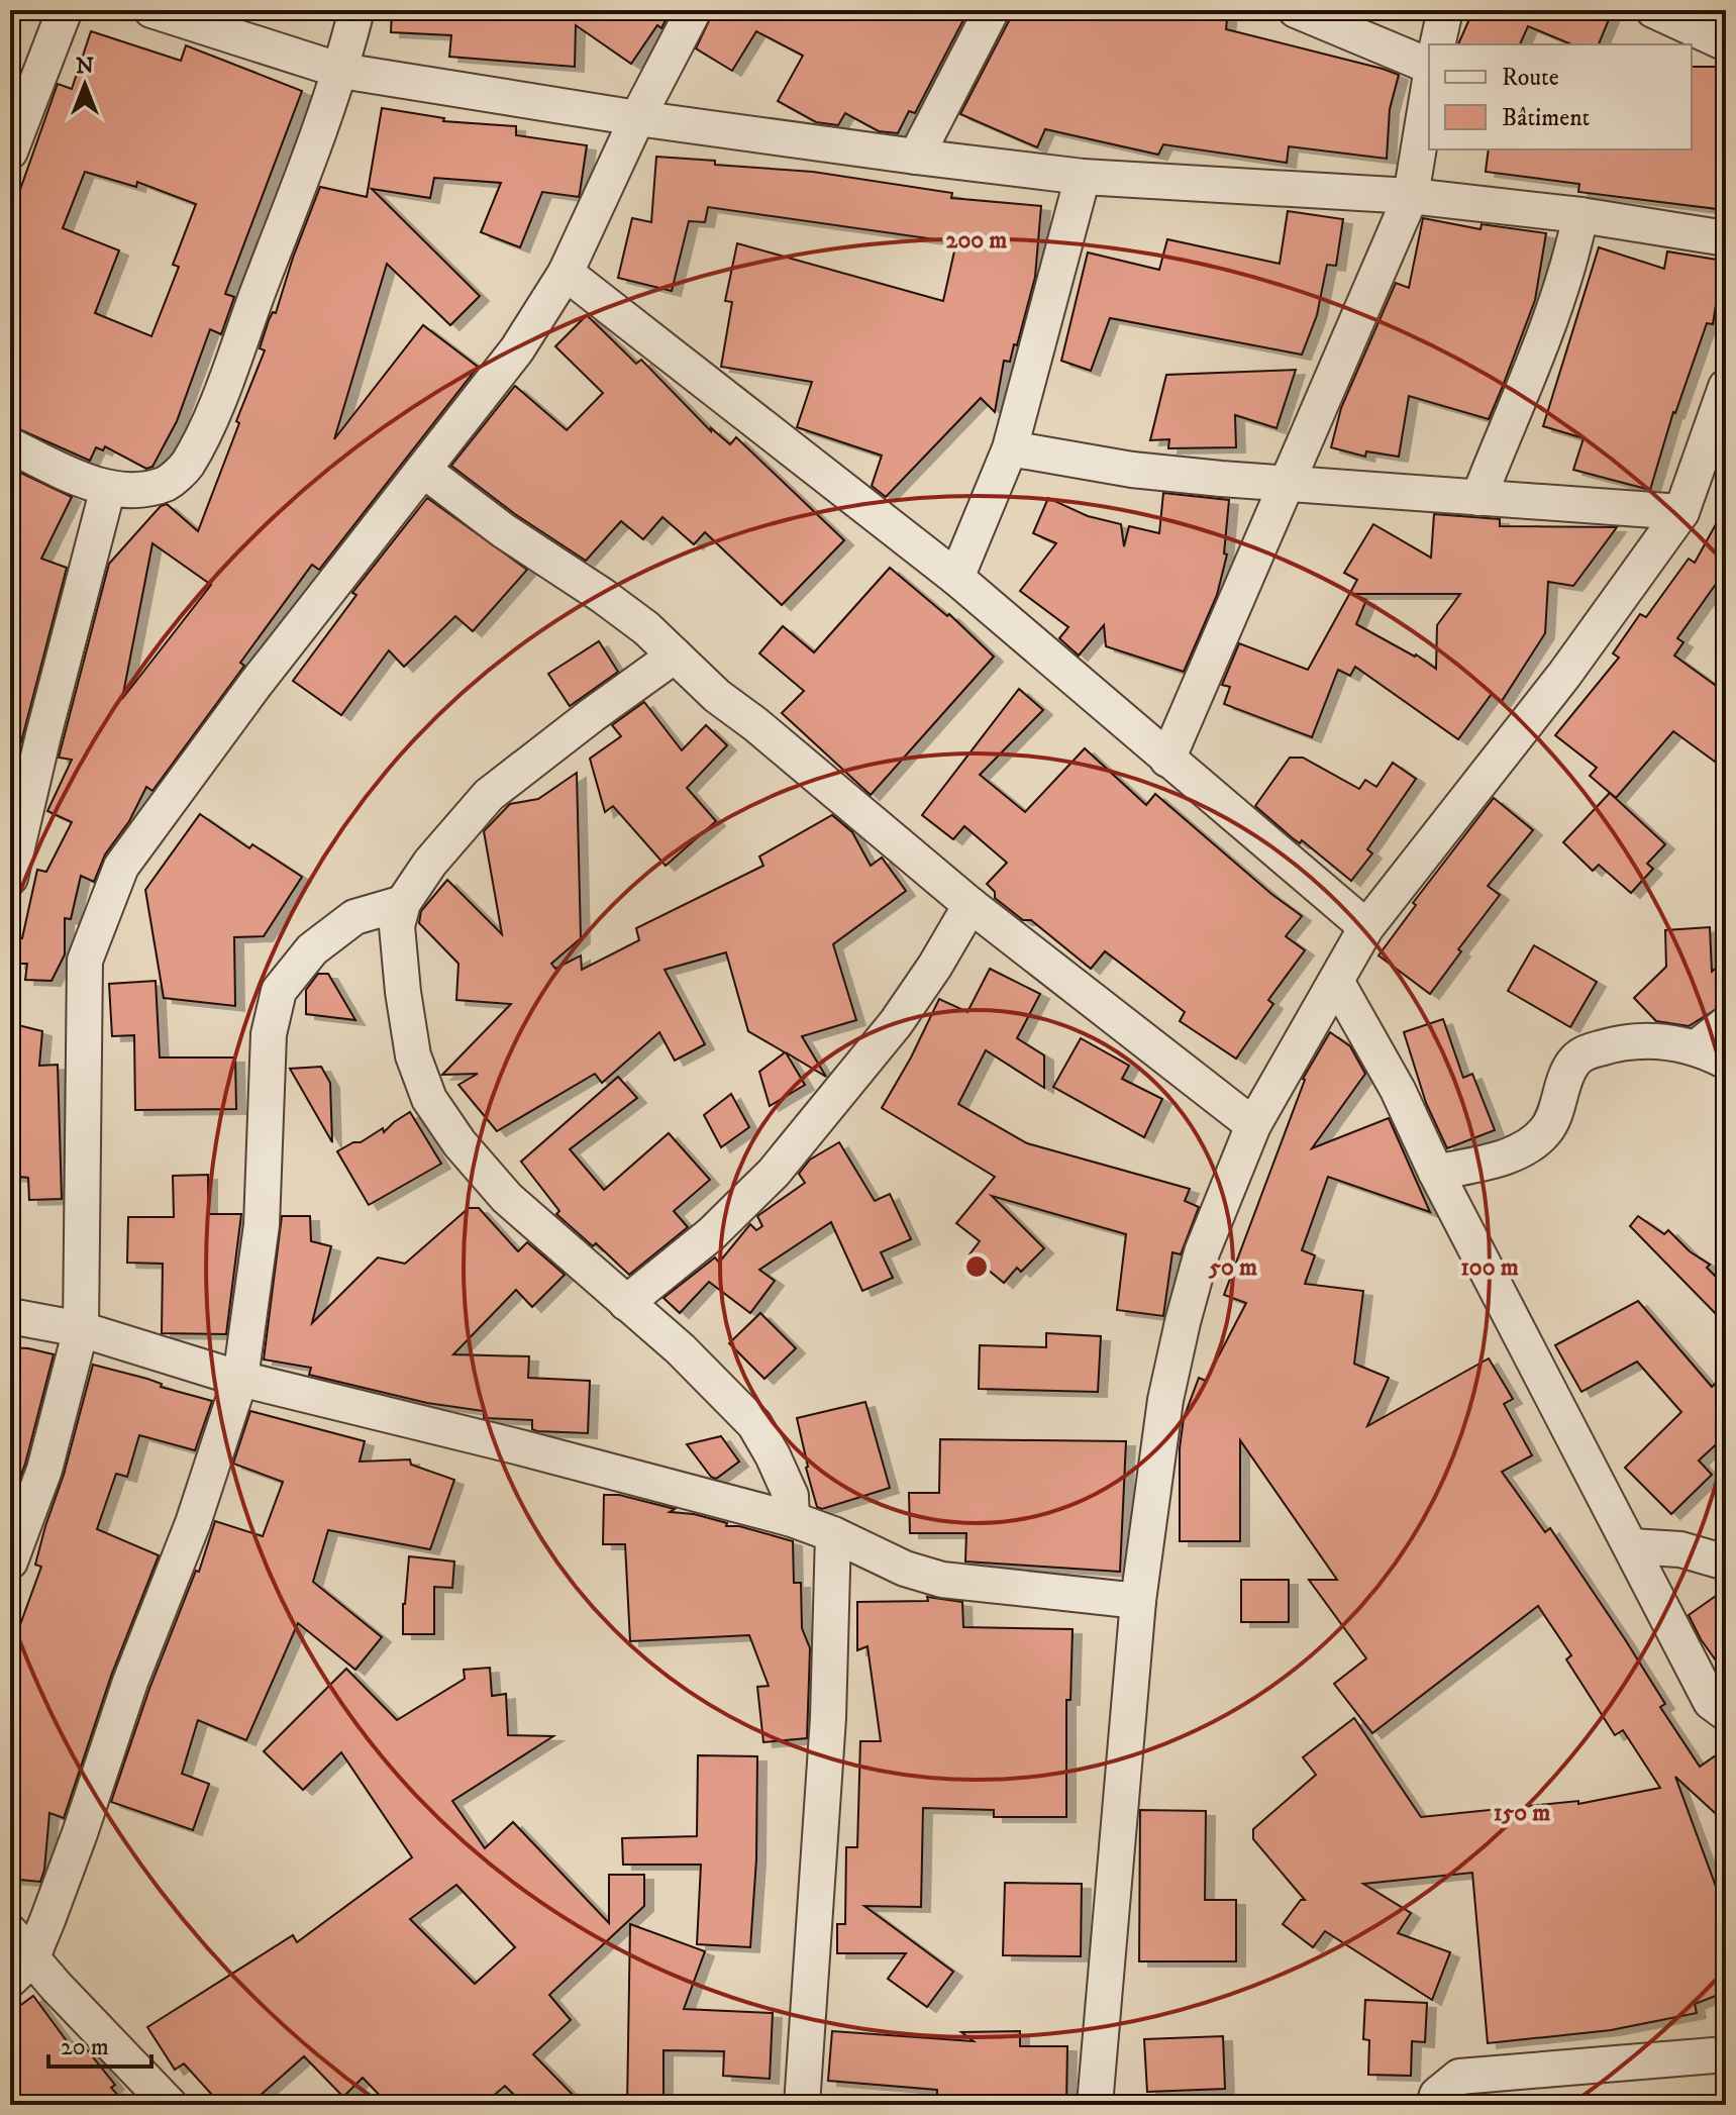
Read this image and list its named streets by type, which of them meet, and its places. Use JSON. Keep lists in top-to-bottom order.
{
  "legend": ["Route", "Bâtiment"],
  "scale_bar": "20 m",
  "north": "top",
  "rings": [
    "200 m",
    "50 m",
    "100 m",
    "150 m"
  ]
}
